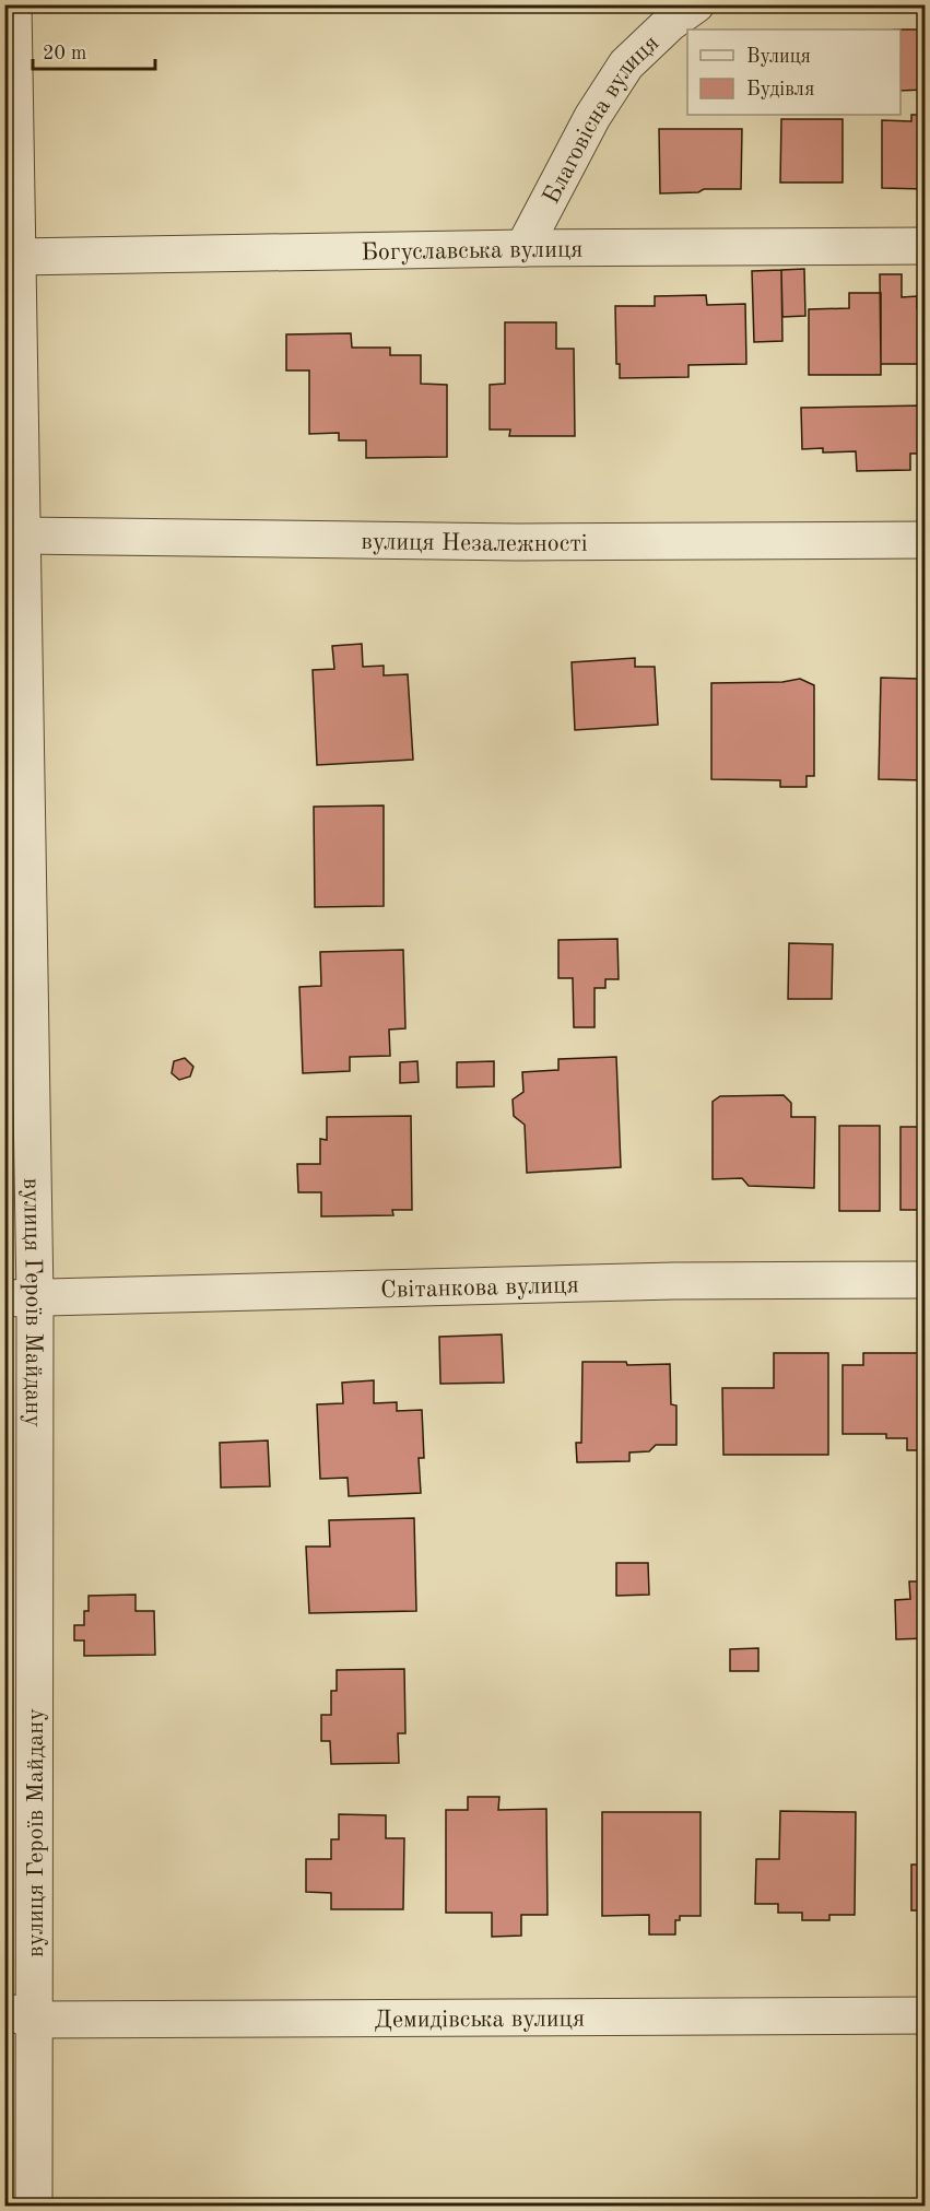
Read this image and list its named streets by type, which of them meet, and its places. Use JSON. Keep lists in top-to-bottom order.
{
  "streets": {
    "street": [
      "Благовісна вулиця",
      "Богуславська вулиця",
      "вулиця Незалежності",
      "Світанкова вулиця",
      "вулиця Героїв Майдану",
      "Демидівська вулиця"
    ]
  },
  "crossings": [
    ["Благовісна вулиця", "Богуславська вулиця"],
    ["Богуславська вулиця", "вулиця Героїв Майдану"],
    ["вулиця Незалежності", "вулиця Героїв Майдану"],
    ["Світанкова вулиця", "вулиця Героїв Майдану"],
    ["вулиця Героїв Майдану", "Демидівська вулиця"]
  ],
  "legend": ["Вулиця", "Будівля"],
  "scale_bar": "20 m"
}
